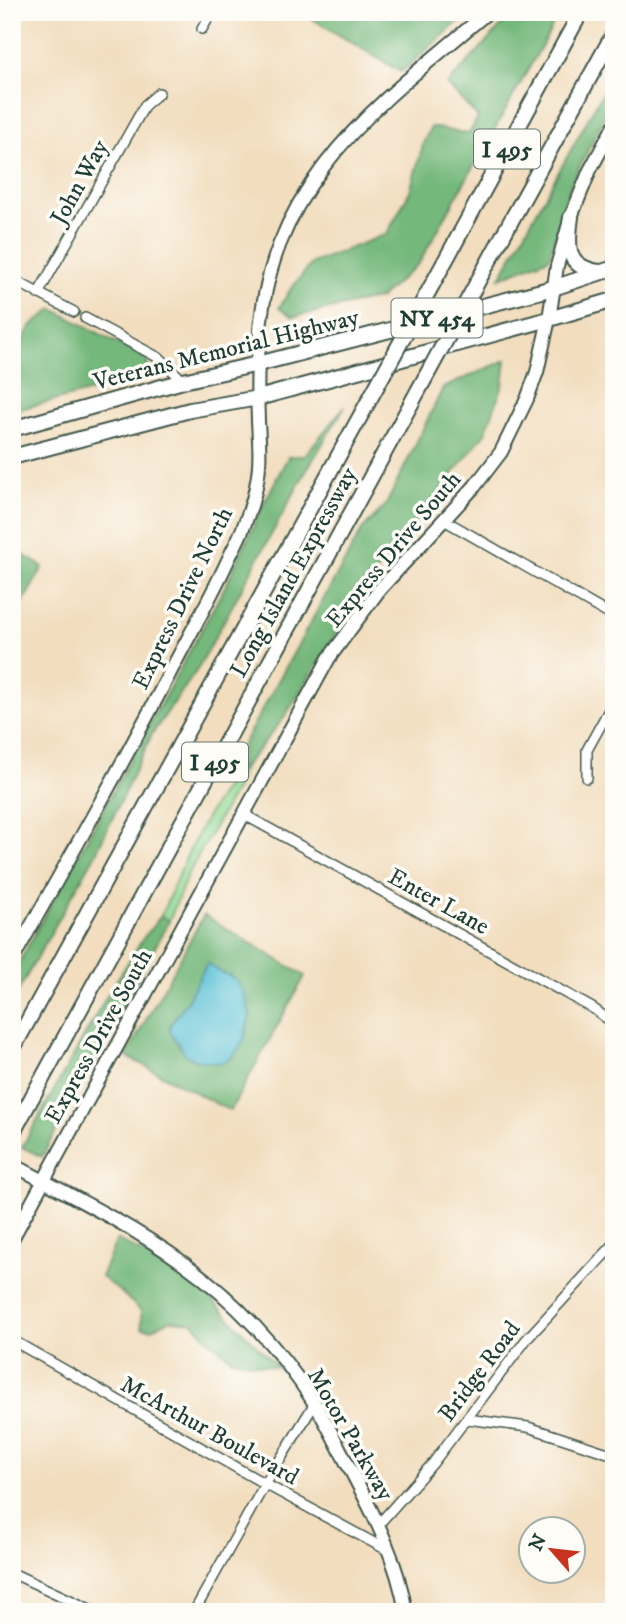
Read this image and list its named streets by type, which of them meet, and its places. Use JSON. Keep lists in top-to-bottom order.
{
  "streets": {
    "highway": [
      "I 495",
      "NY 454",
      "Veterans Memorial Highway",
      "Long Island Expressway"
    ],
    "main road": ["Express Drive South", "Express Drive North", "Motor Parkway"],
    "street": [
      "John Way",
      "Enter Lane",
      "Bridge Road",
      "McArthur Boulevard"
    ]
  },
  "crossings": [
    ["Veterans Memorial Highway", "Express Drive South"],
    ["Veterans Memorial Highway", "Express Drive North"],
    ["Express Drive South", "Enter Lane"],
    ["Express Drive South", "Motor Parkway"],
    ["Bridge Road", "Motor Parkway"],
    ["McArthur Boulevard", "Motor Parkway"]
  ],
  "north": "top left"
}
